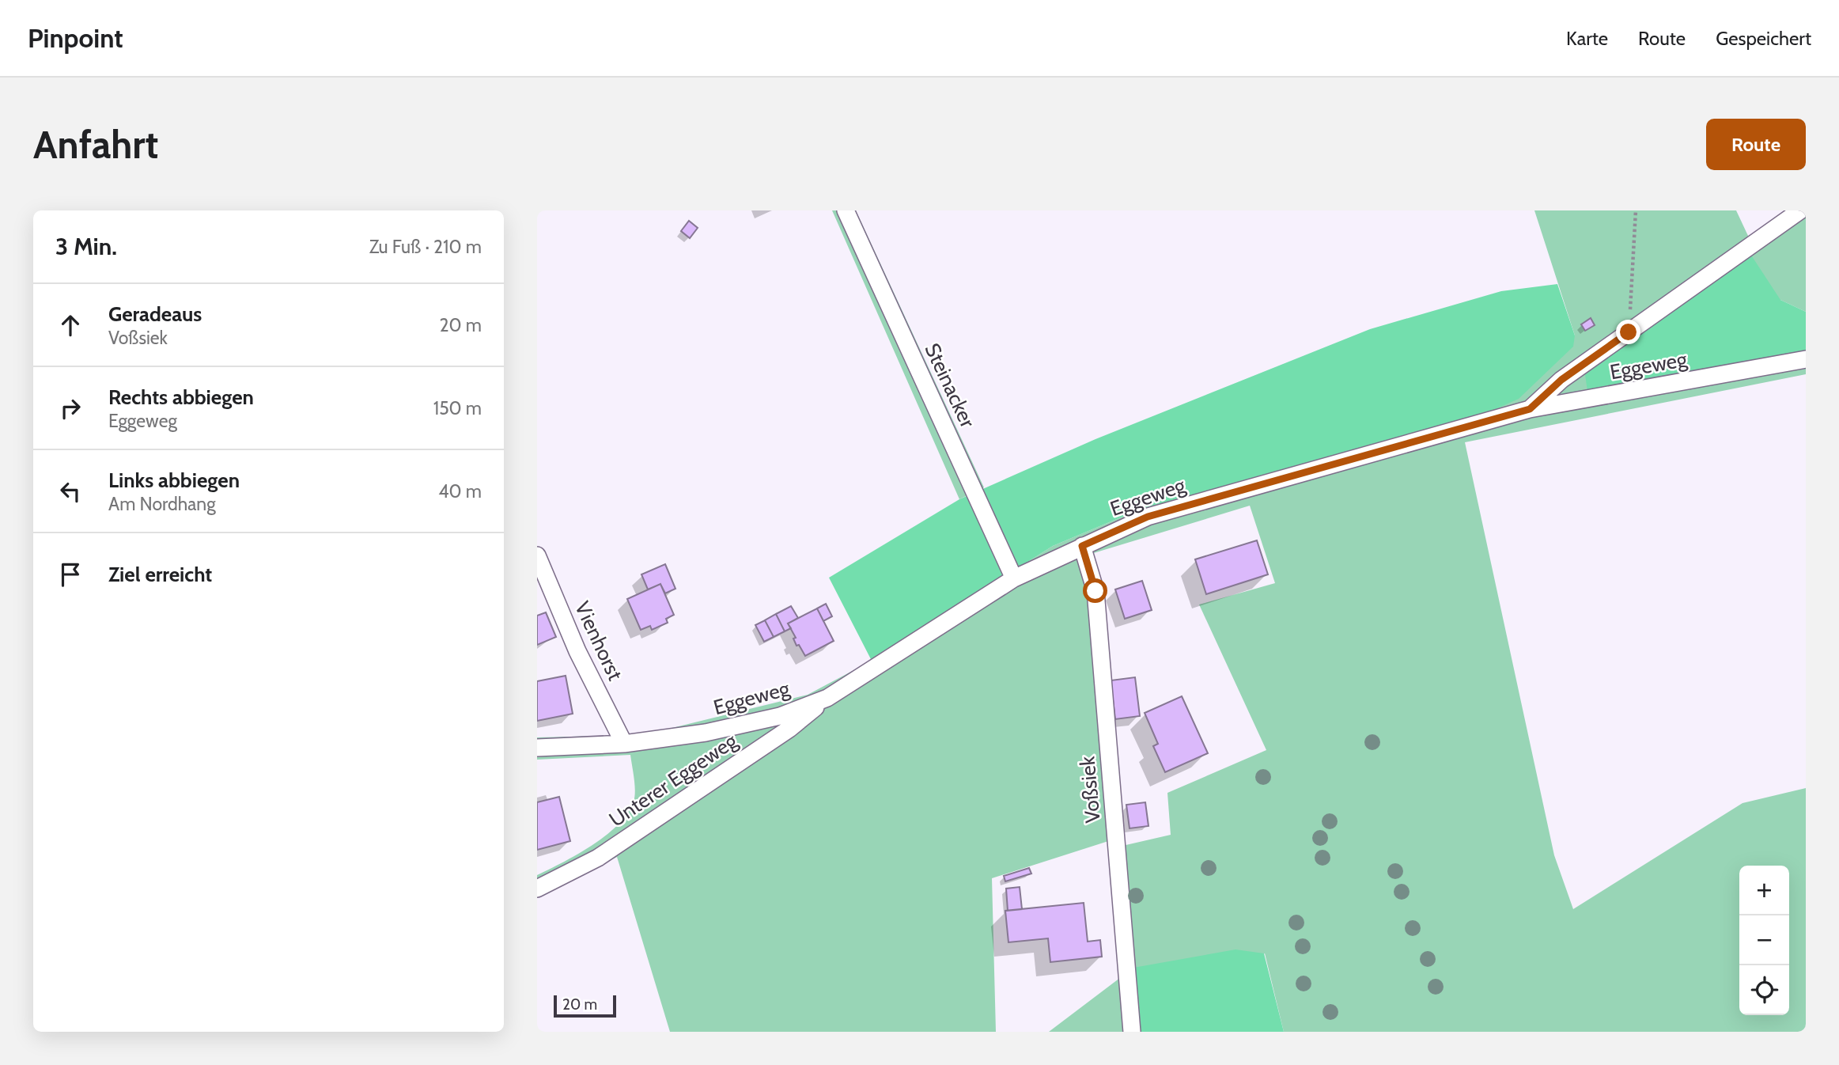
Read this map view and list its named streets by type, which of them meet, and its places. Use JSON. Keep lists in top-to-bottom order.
{
  "streets": {
    "street": [
      "Eggeweg",
      "Steinacker",
      "Vienhorst",
      "Unterer Eggeweg",
      "Voßsiek"
    ]
  },
  "crossings": [
    ["Eggeweg", "Steinacker"],
    ["Eggeweg", "Vienhorst"],
    ["Eggeweg", "Unterer Eggeweg"],
    ["Eggeweg", "Voßsiek"]
  ],
  "scale_bar": "20 m",
  "page": {
    "header": "Pinpoint",
    "nav": ["Karte", "Route", "Gespeichert"],
    "buttons": "Route",
    "title": "Anfahrt",
    "heading": ["3 Min.", "Zu Fuß · 210 m"],
    "list": [
      ["Geradeaus", "Voßsiek", "20 m"],
      ["Rechts abbiegen", "Eggeweg", "150 m"],
      ["Links abbiegen", "Am Nordhang", "40 m"],
      "Ziel erreicht"
    ],
    "map_buttons": ["+", "−"],
    "scale": "20 m"
  }
}
